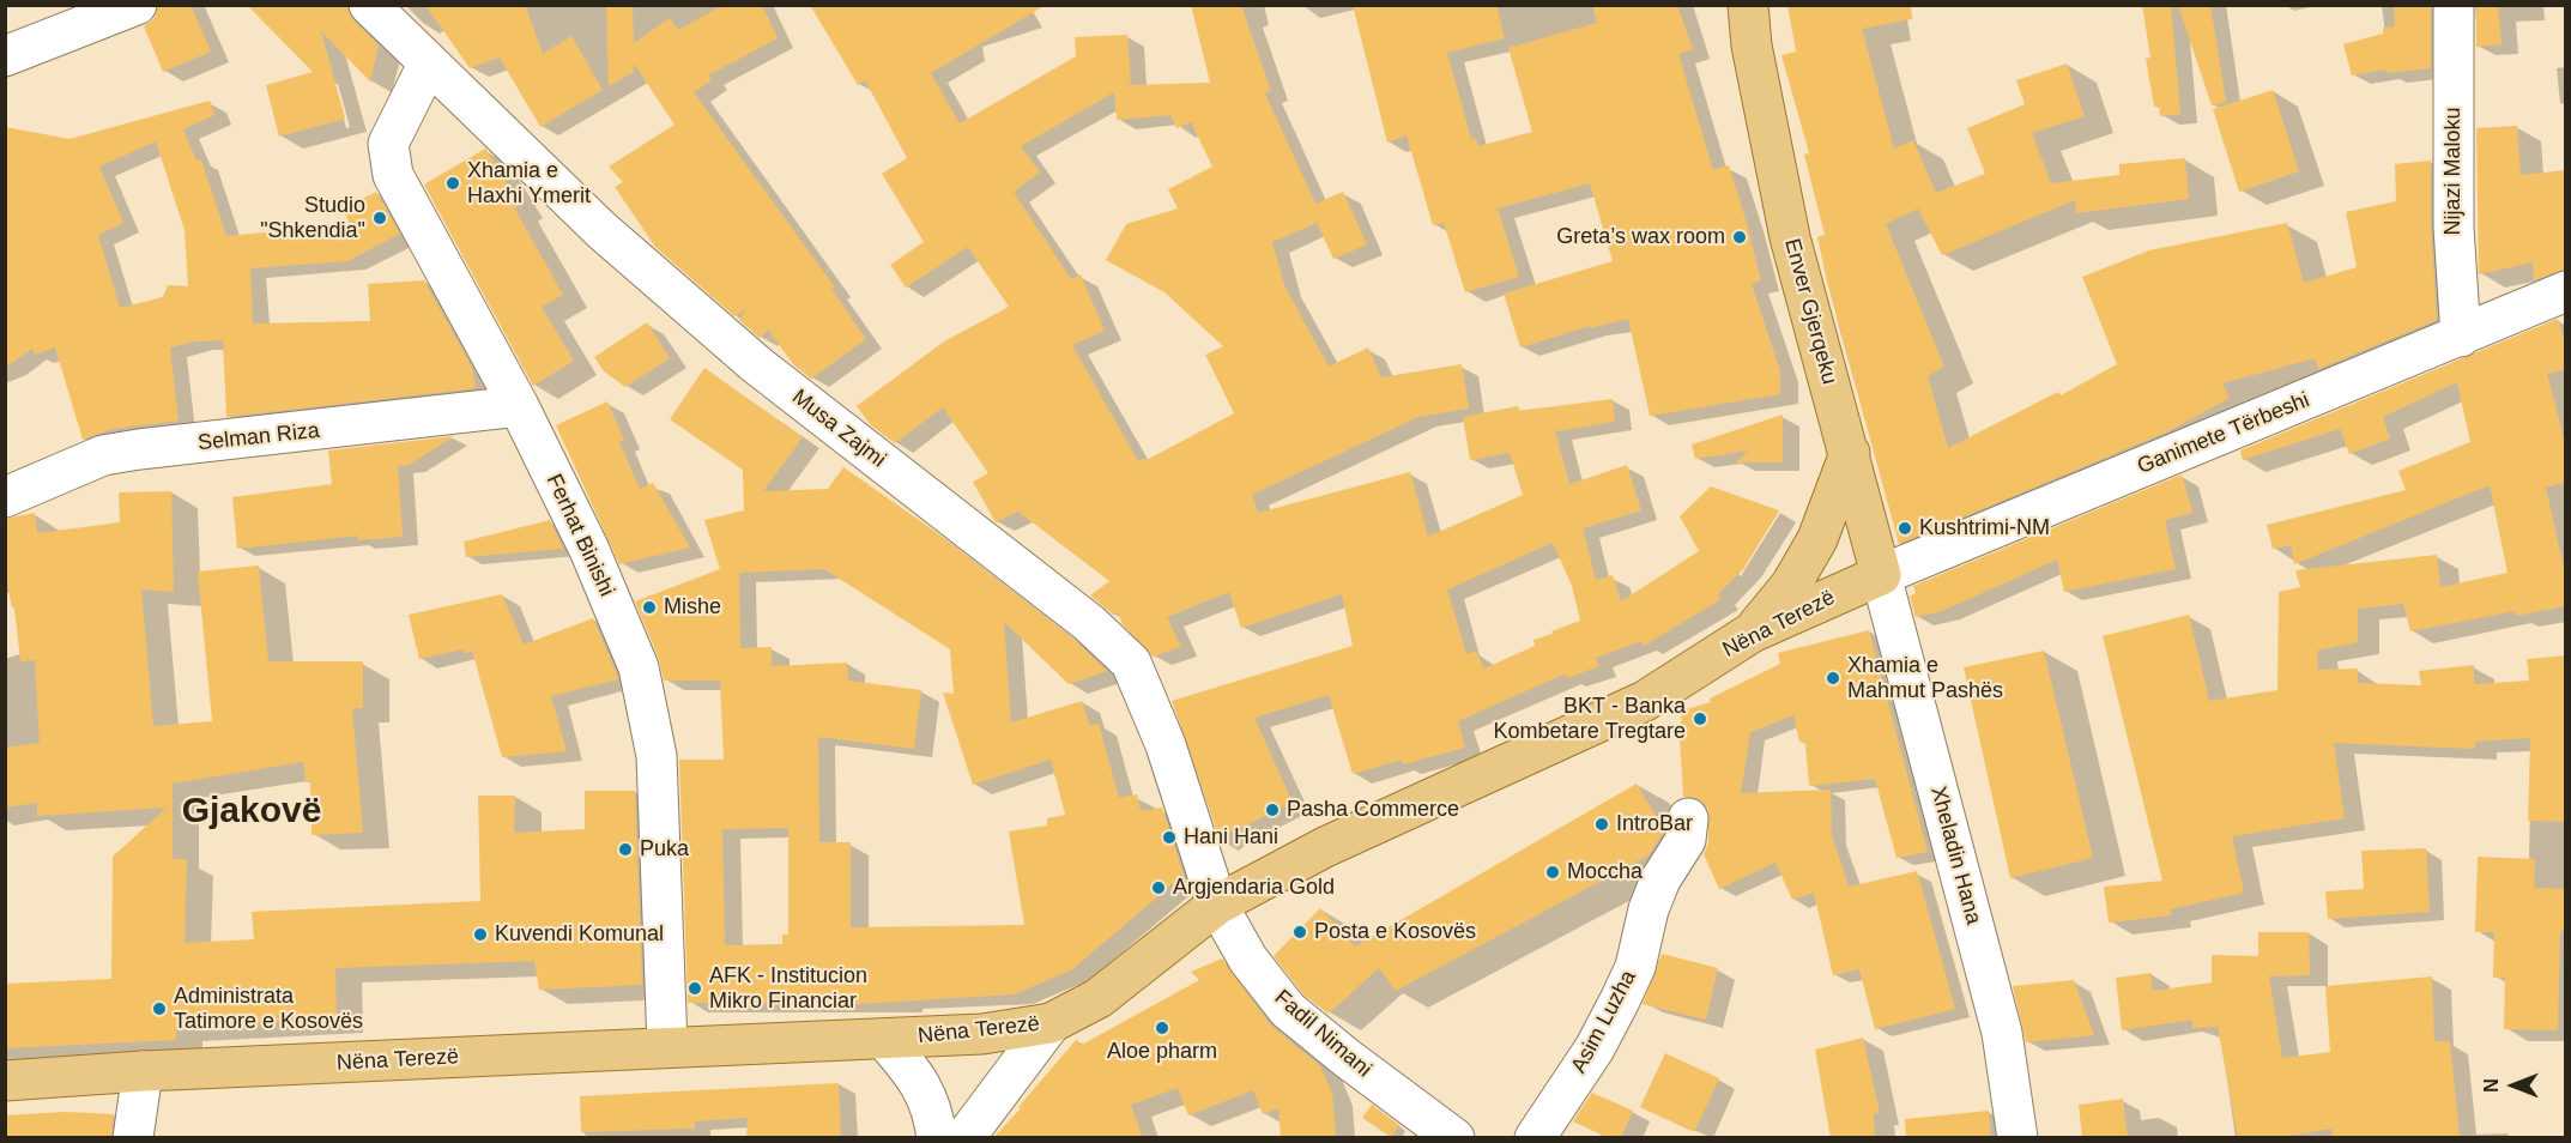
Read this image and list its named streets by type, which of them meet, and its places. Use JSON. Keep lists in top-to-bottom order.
{
  "streets": {
    "main road": ["Enver Gjerqeku", "Nëna Terezë"],
    "street": [
      "Nijazi Maloku",
      "Musa Zajmi",
      "Ganimete Tërbeshi",
      "Selman Riza",
      "Ferhat Binishi",
      "Xheladin Hana",
      "Asim Luzha",
      "Fadil Nimani"
    ]
  },
  "crossings": [
    ["Nijazi Maloku", "Ganimete Tërbeshi"],
    ["Enver Gjerqeku", "Ganimete Tërbeshi"],
    ["Enver Gjerqeku", "Nëna Terezë"],
    ["Enver Gjerqeku", "Xheladin Hana"],
    ["Musa Zajmi", "Ferhat Binishi"],
    ["Musa Zajmi", "Nëna Terezë"],
    ["Musa Zajmi", "Fadil Nimani"],
    ["Ganimete Tërbeshi", "Nëna Terezë"],
    ["Ganimete Tërbeshi", "Xheladin Hana"],
    ["Selman Riza", "Ferhat Binishi"],
    ["Ferhat Binishi", "Nëna Terezë"],
    ["Nëna Terezë", "Xheladin Hana"],
    ["Nëna Terezë", "Fadil Nimani"]
  ],
  "districts": ["Gjakovë"],
  "places": [
    "Xhamia e Haxhi Ymerit",
    "Studio \"Shkendia\"",
    "Greta’s wax room",
    "Kushtrimi-NM",
    "Mishe",
    "Xhamia e Mahmut Pashës",
    "BKT - Banka Kombetare Tregtare",
    "Pasha Commerce",
    "IntroBar",
    "Hani Hani",
    "Puka",
    "Moccha",
    "Argjendaria Gold",
    "Posta e Kosovës",
    "Kuvendi Komunal",
    "AFK - Institucion Mikro Financiar",
    "Administrata Tatimore e Kosovës",
    "Aloe pharm"
  ],
  "north": "left"
}
